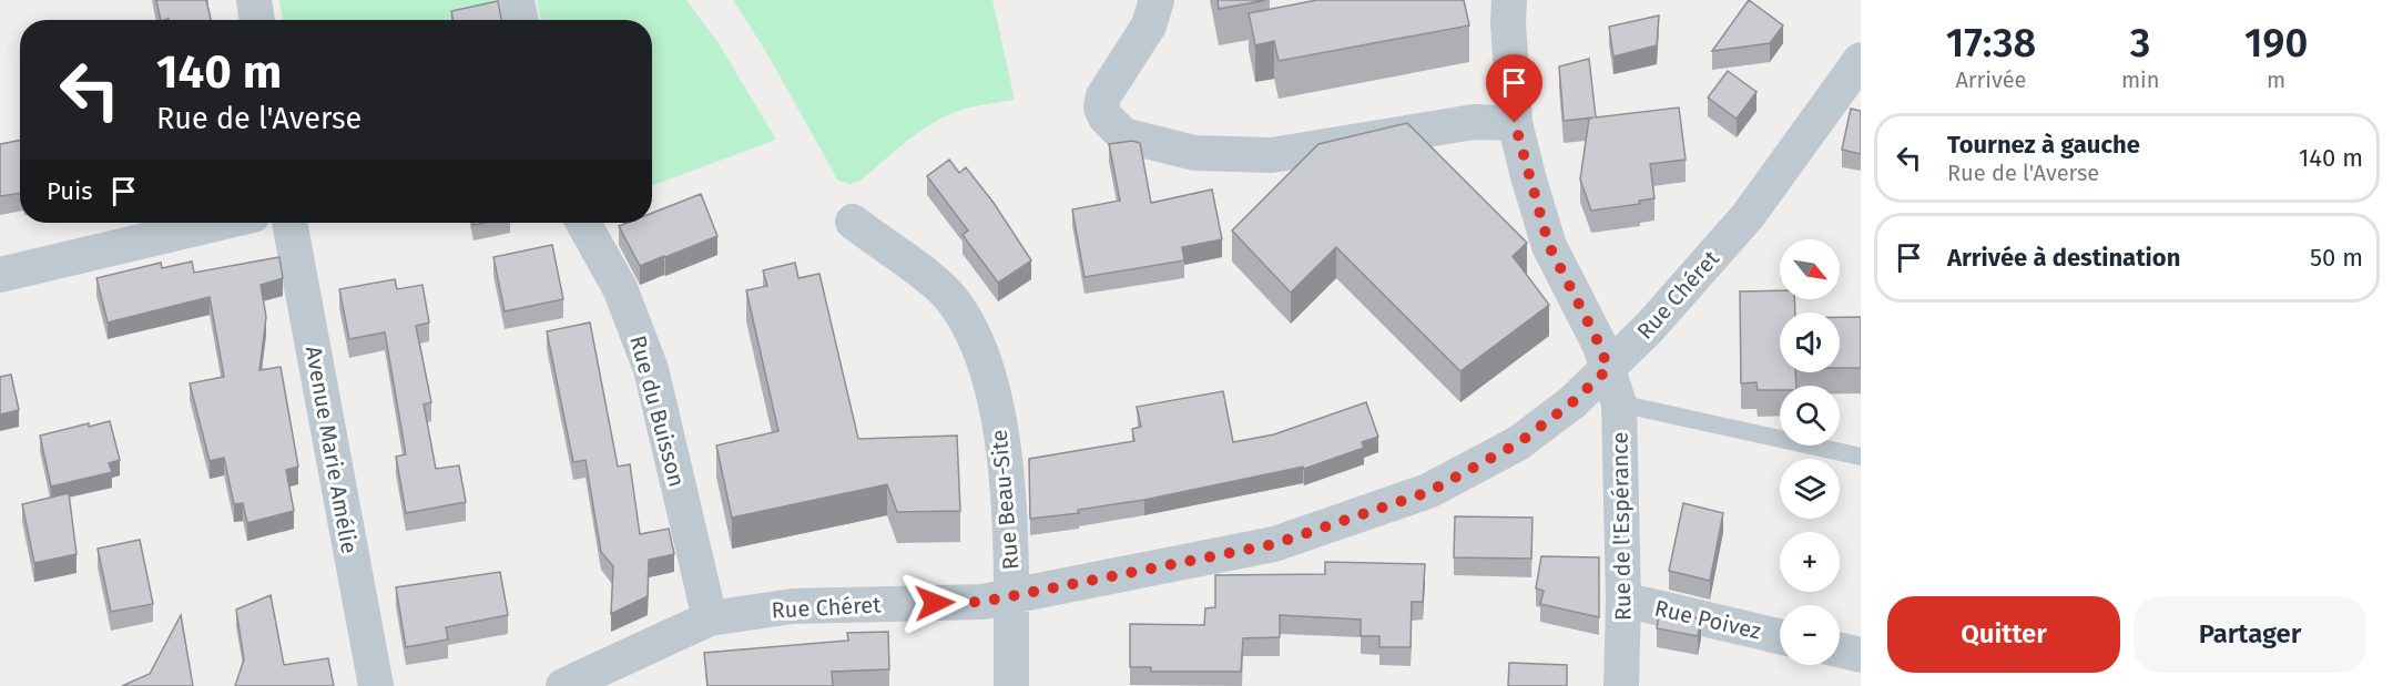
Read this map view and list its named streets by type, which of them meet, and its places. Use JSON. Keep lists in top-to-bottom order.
{
  "streets": {
    "street": [
      "Rue Chéret",
      "Rue du Buisson",
      "Avenue Marie Amélie",
      "Rue Beau-Site",
      "Rue de l'Espérance",
      "Rue Poivez"
    ]
  },
  "crossings": [
    ["Rue Chéret", "Rue du Buisson"],
    ["Rue Chéret", "Rue Beau-Site"],
    ["Rue Chéret", "Rue de l'Espérance"],
    ["Rue de l'Espérance", "Rue Poivez"]
  ],
  "north": "bottom right",
  "page": {
    "eta": [
      "17:38",
      "Arrivée",
      "3",
      "min",
      "190",
      "m"
    ],
    "turn": ["140 m", "Rue de l'Averse"],
    "list": [
      {
        "name": "Tournez à gauche",
        "note": "Rue de l'Averse",
        "value": "140 m"
      },
      {
        "name": "Arrivée à destination",
        "value": "50 m"
      }
    ],
    "then": "Puis",
    "map_buttons": ["+", "−"],
    "buttons": ["Quitter", "Partager"]
  }
}
